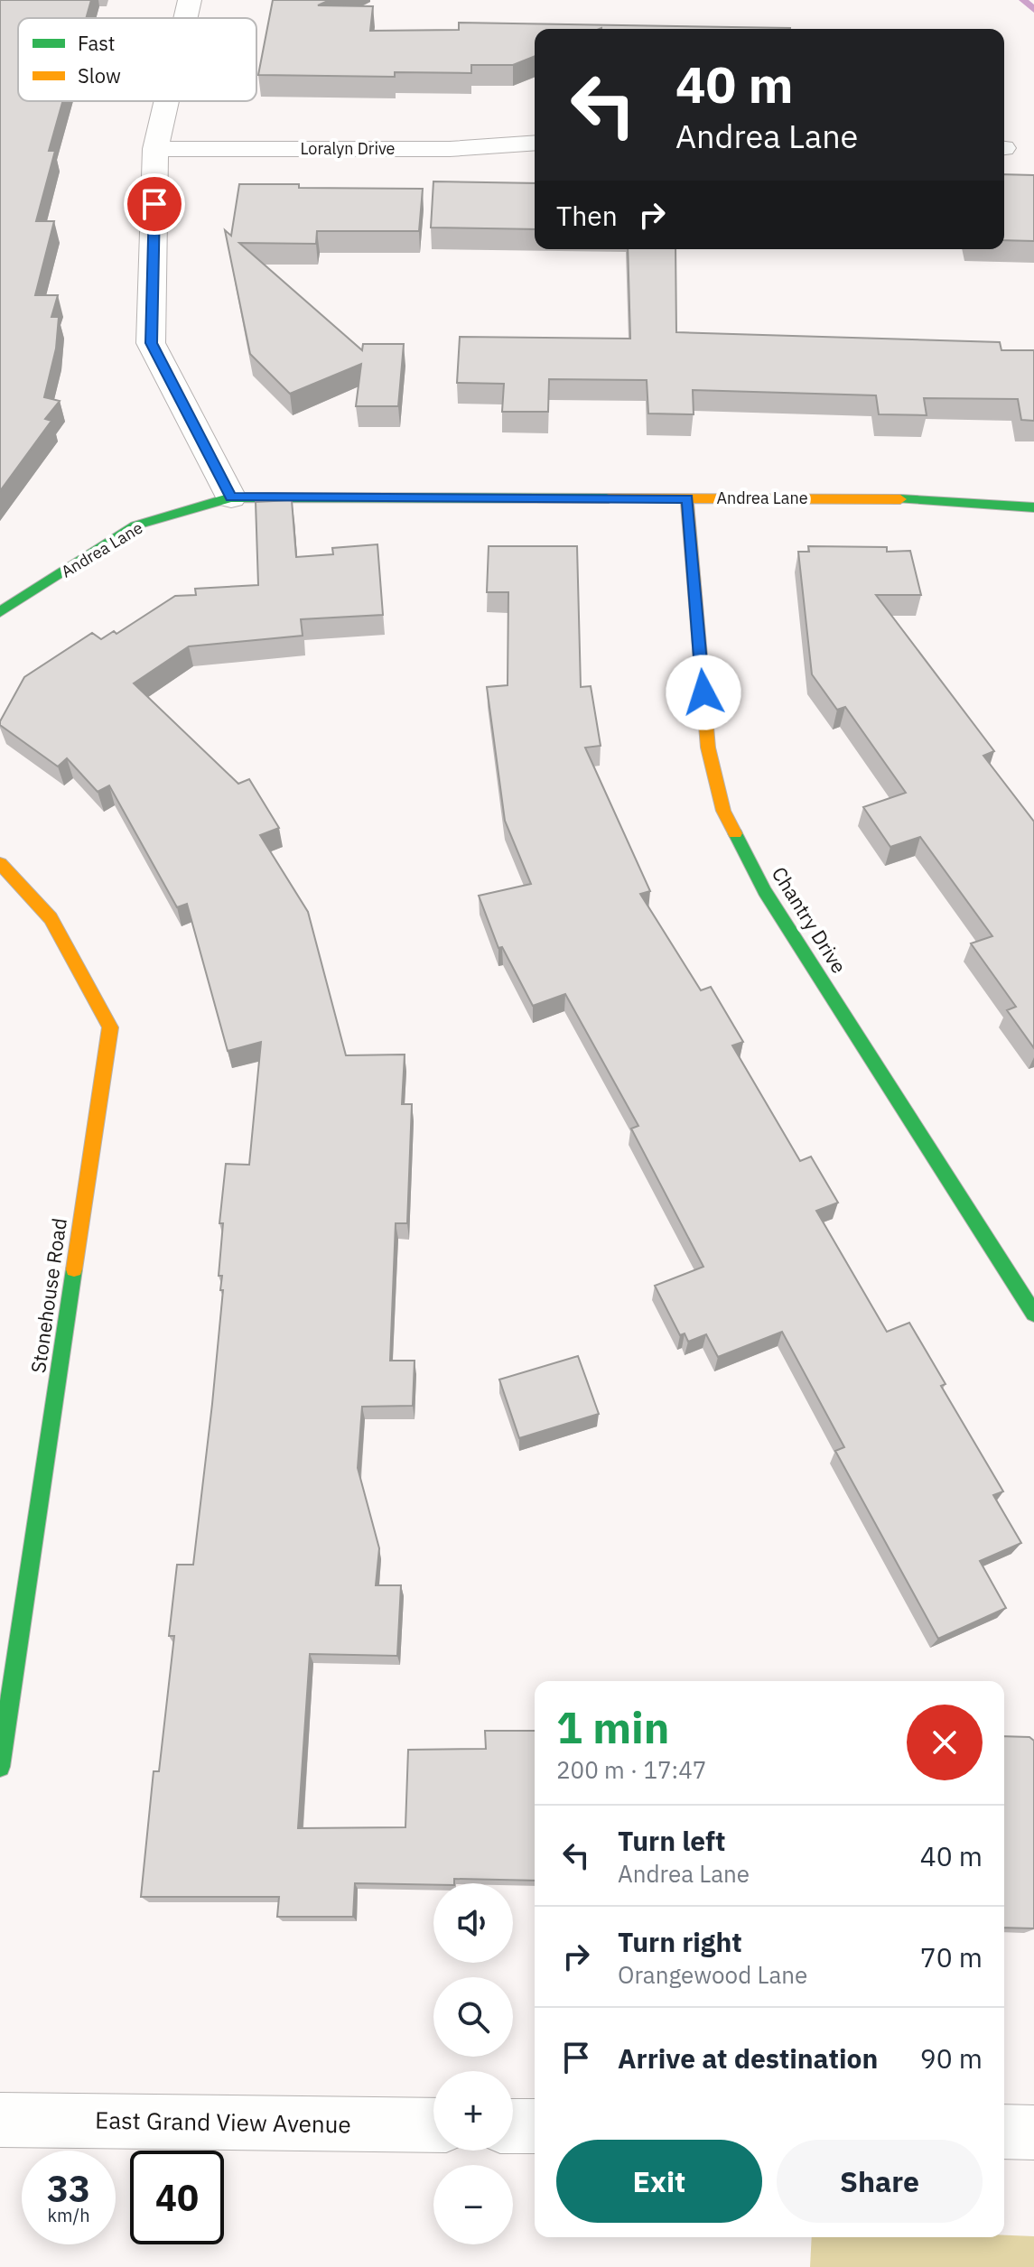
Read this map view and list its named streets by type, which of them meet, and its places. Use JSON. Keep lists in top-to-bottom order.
{
  "streets": {
    "street": [
      "Loralyn Drive",
      "Andrea Lane",
      "Chantry Drive",
      "Stonehouse Road",
      "East Grand View Avenue"
    ]
  },
  "crossings": [
    ["Andrea Lane", "Chantry Drive"]
  ],
  "legend": ["Fast", "Slow"],
  "page": {
    "turn": ["40 m", "Andrea Lane"],
    "then": "Then",
    "heading": ["1 min", "200 m · 17:47"],
    "list": [
      {
        "name": "Turn left",
        "note": "Andrea Lane",
        "value": "40 m"
      },
      {
        "name": "Turn right",
        "note": "Orangewood Lane",
        "value": "70 m"
      },
      {
        "name": "Arrive at destination",
        "value": "90 m"
      }
    ],
    "map_buttons": ["+", "−"],
    "buttons": ["Exit", "Share"],
    "speed": "33 km/h",
    "limit": "40"
  }
}
